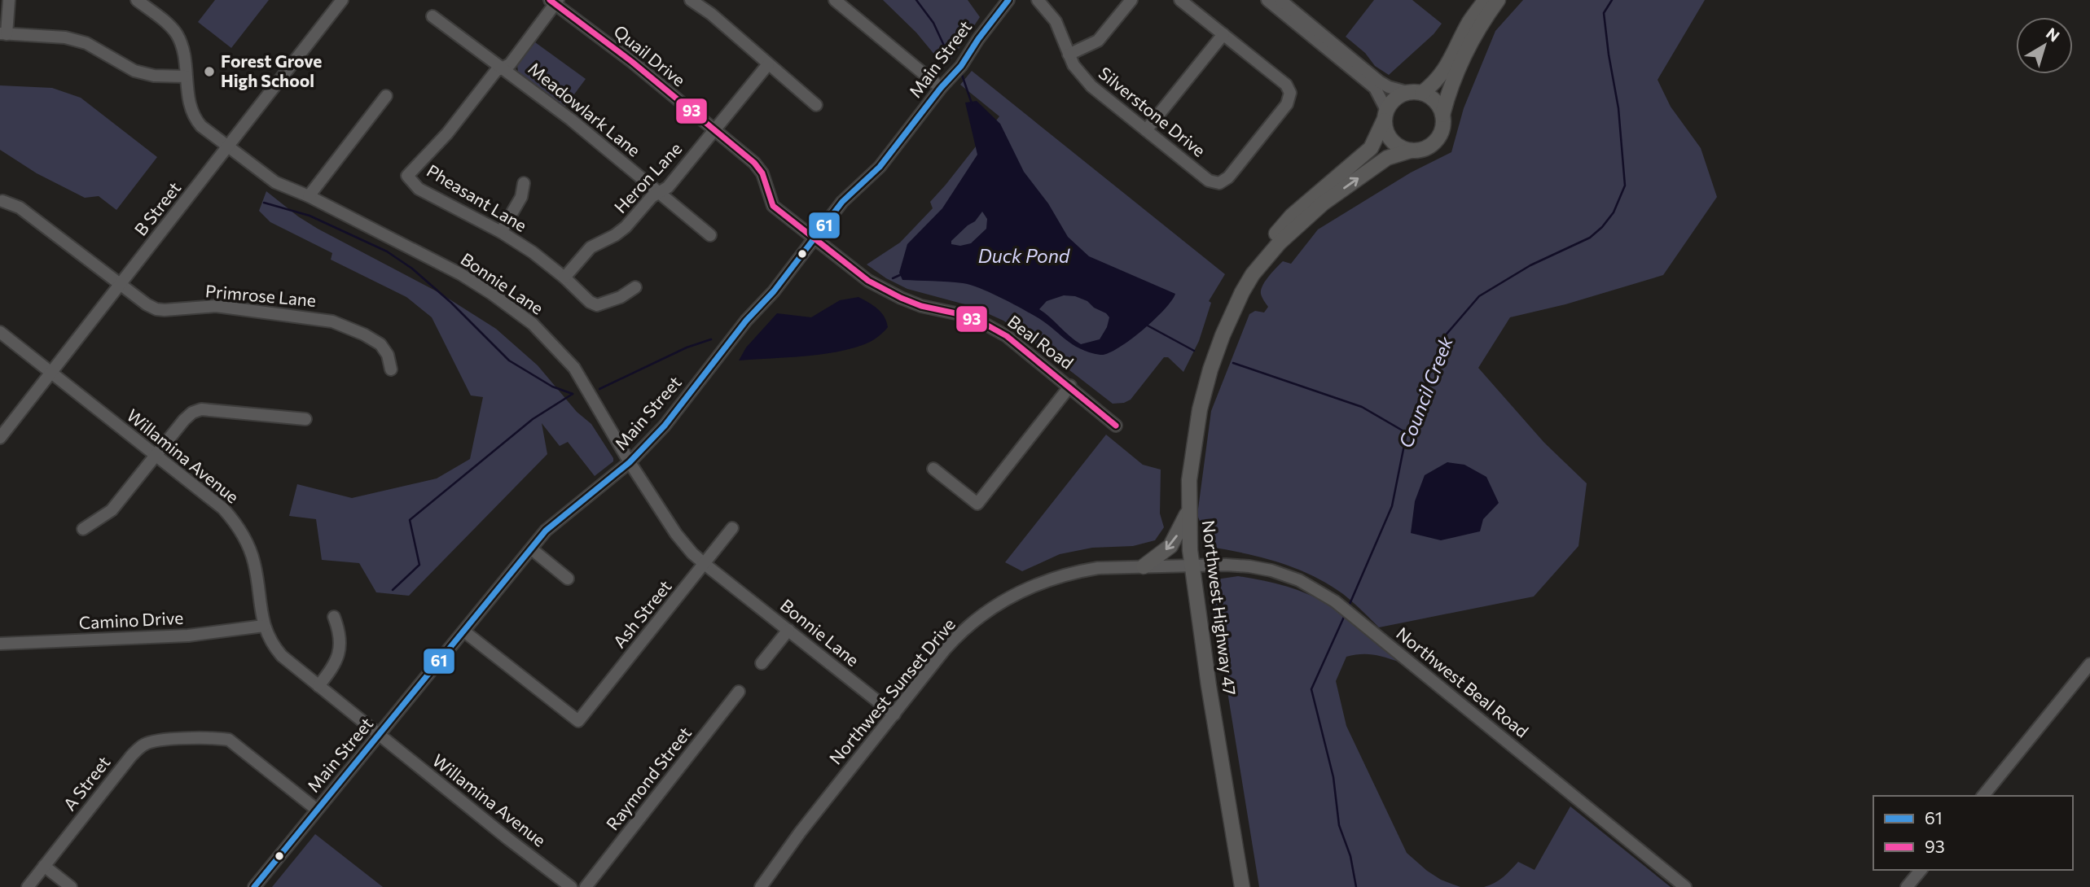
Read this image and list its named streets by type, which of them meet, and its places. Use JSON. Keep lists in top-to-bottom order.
{
  "streets": {
    "main road": ["Northwest Highway 47"],
    "street": [
      "Quail Drive",
      "Main Street",
      "Meadowlark Lane",
      "Silverstone Drive",
      "Heron Lane",
      "Pheasant Lane",
      "B Street",
      "Bonnie Lane",
      "Primrose Lane",
      "Beal Road",
      "Willamina Avenue",
      "Ash Street",
      "Camino Drive",
      "Northwest Beal Road",
      "Northwest Sunset Drive",
      "Raymond Street",
      "A Street"
    ]
  },
  "crossings": [
    ["Quail Drive", "Main Street"],
    ["Quail Drive", "Heron Lane"],
    ["Quail Drive", "Pheasant Lane"],
    ["Quail Drive", "Beal Road"],
    ["Main Street", "Bonnie Lane"],
    ["Main Street", "Beal Road"],
    ["Main Street", "Willamina Avenue"],
    ["Main Street", "Ash Street"],
    ["Main Street", "A Street"],
    ["Meadowlark Lane", "Heron Lane"],
    ["Meadowlark Lane", "Pheasant Lane"],
    ["Heron Lane", "Pheasant Lane"],
    ["B Street", "Bonnie Lane"],
    ["B Street", "Primrose Lane"],
    ["B Street", "Willamina Avenue"],
    ["Bonnie Lane", "Ash Street"],
    ["Bonnie Lane", "Northwest Sunset Drive"],
    ["Willamina Avenue", "Camino Drive"],
    ["Northwest Highway 47", "Northwest Beal Road"],
    ["Northwest Highway 47", "Northwest Sunset Drive"],
    ["Northwest Beal Road", "Northwest Sunset Drive"]
  ],
  "water": ["Duck Pond", "Council Creek"],
  "places": ["Forest Grove High School"],
  "lines": ["transit line 61", "transit line 93"],
  "legend": ["61", "93"],
  "north": "top right"
}
